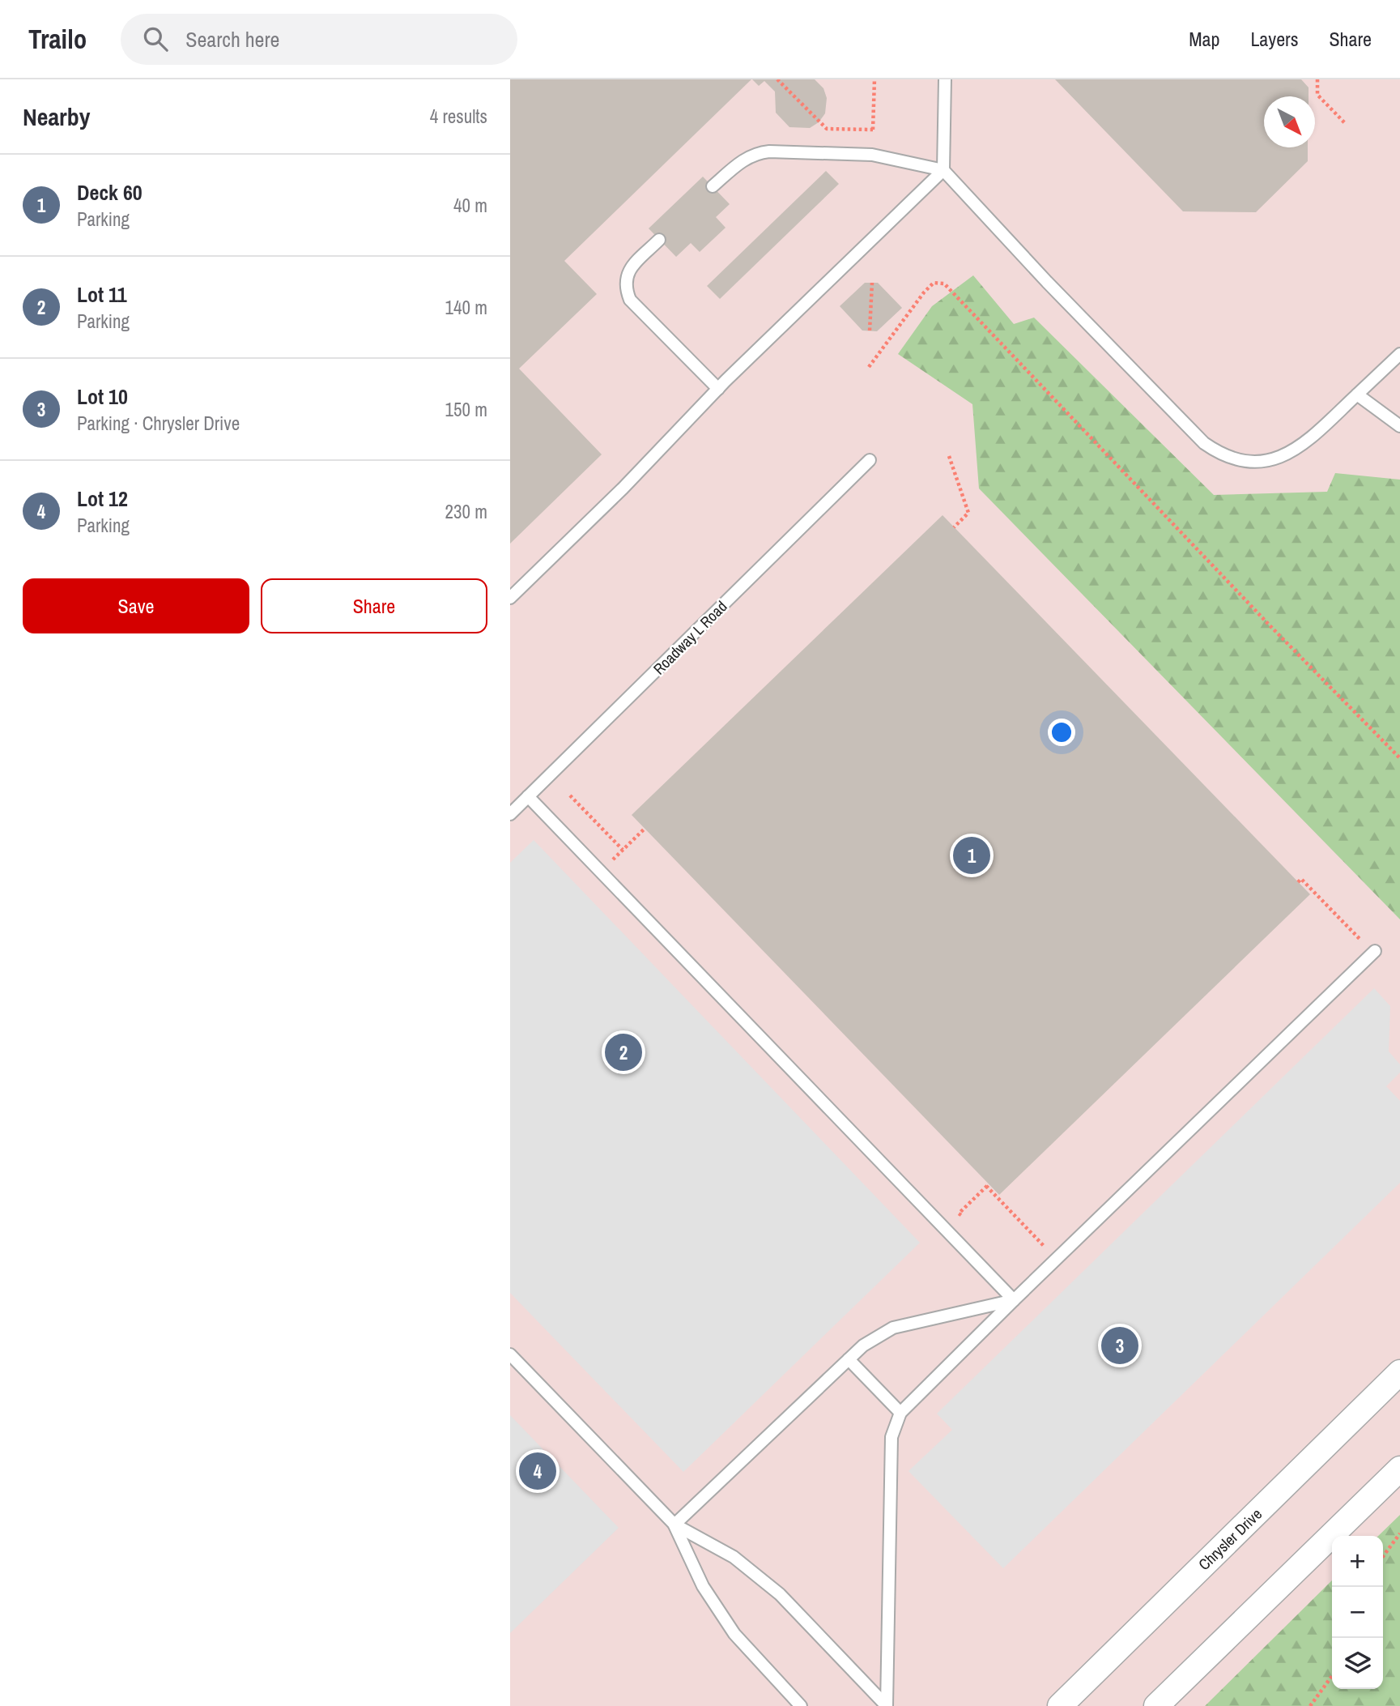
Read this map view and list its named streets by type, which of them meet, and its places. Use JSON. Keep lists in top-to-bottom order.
{
  "streets": {
    "street": ["Chrysler Drive"],
    "lane": ["Roadway L Road"]
  },
  "north": "bottom right",
  "page": {
    "header": "Trailo",
    "search": "Search here",
    "nav": ["Map", "Layers", "Share"],
    "heading": ["Nearby", "4 results"],
    "list": [
      {
        "mark": "1",
        "name": "Deck 60",
        "note": "Parking",
        "value": "40 m"
      },
      {
        "mark": "2",
        "name": "Lot 11",
        "note": "Parking",
        "value": "140 m"
      },
      {
        "mark": "3",
        "name": "Lot 10",
        "note": "Parking · Chrysler Drive",
        "value": "150 m"
      },
      {
        "mark": "4",
        "name": "Lot 12",
        "note": "Parking",
        "value": "230 m"
      }
    ],
    "buttons": ["Save", "Share"],
    "pins": [
      "1",
      "2",
      "3",
      "4"
    ],
    "map_buttons": ["+", "−"]
  }
}
